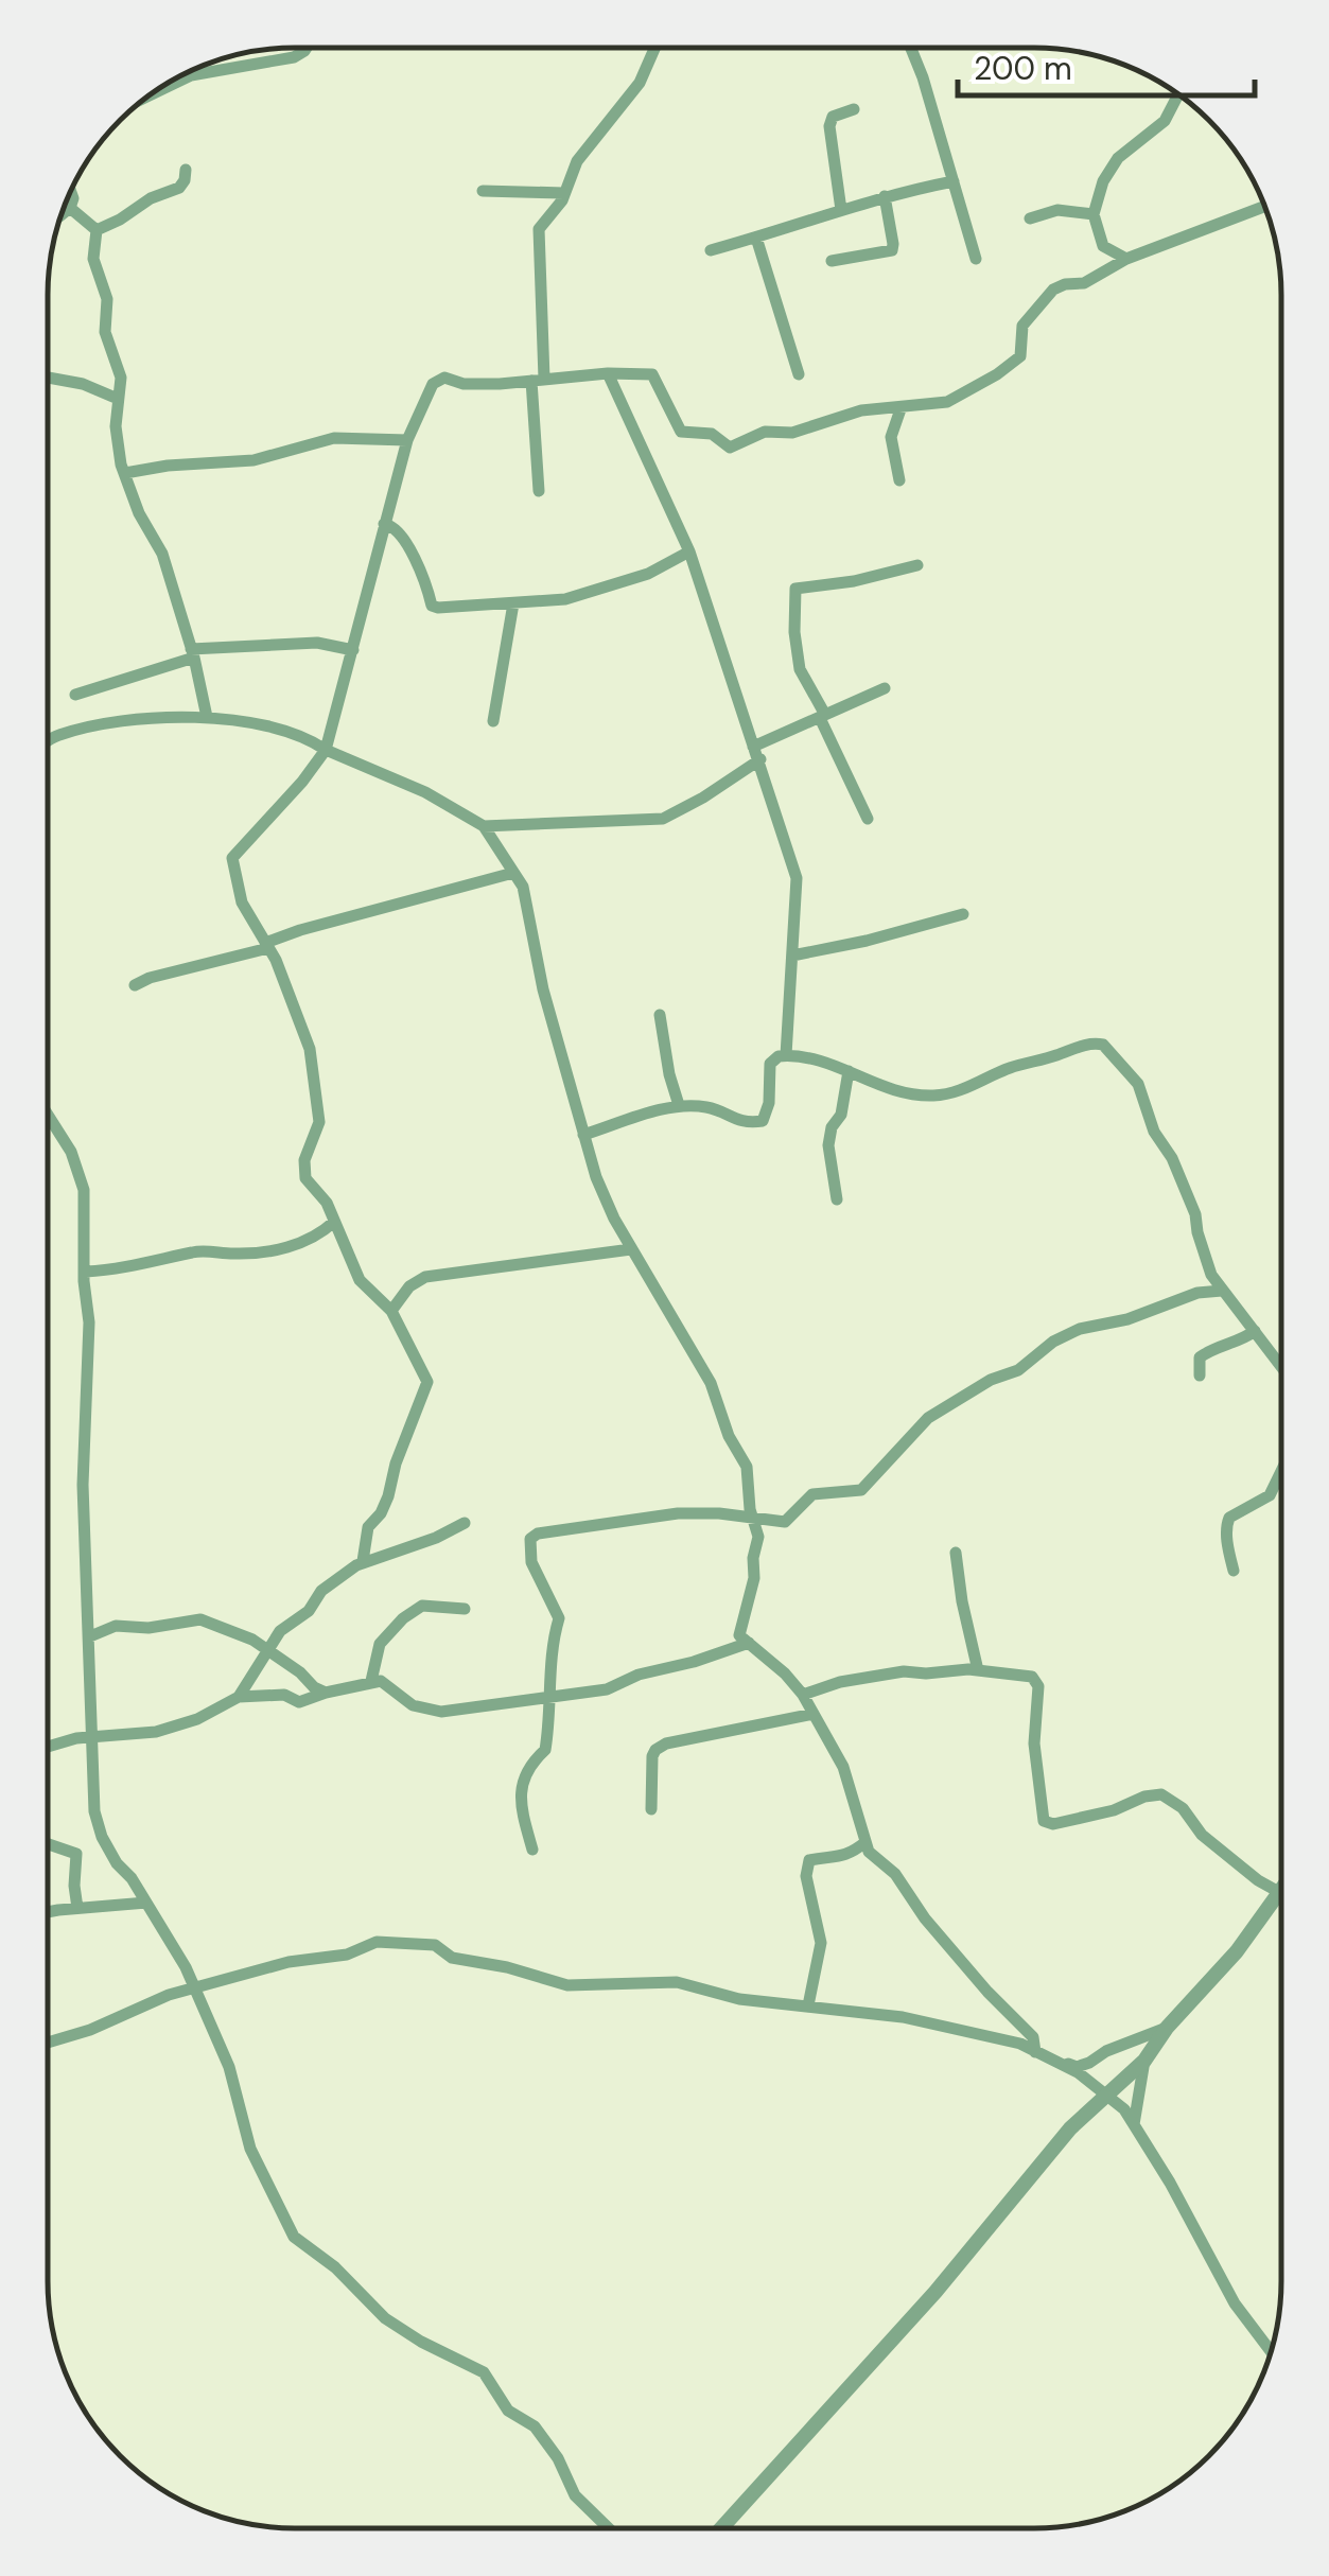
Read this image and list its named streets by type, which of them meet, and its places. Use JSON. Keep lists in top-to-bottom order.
{
  "scale_bar": "200 m"
}
